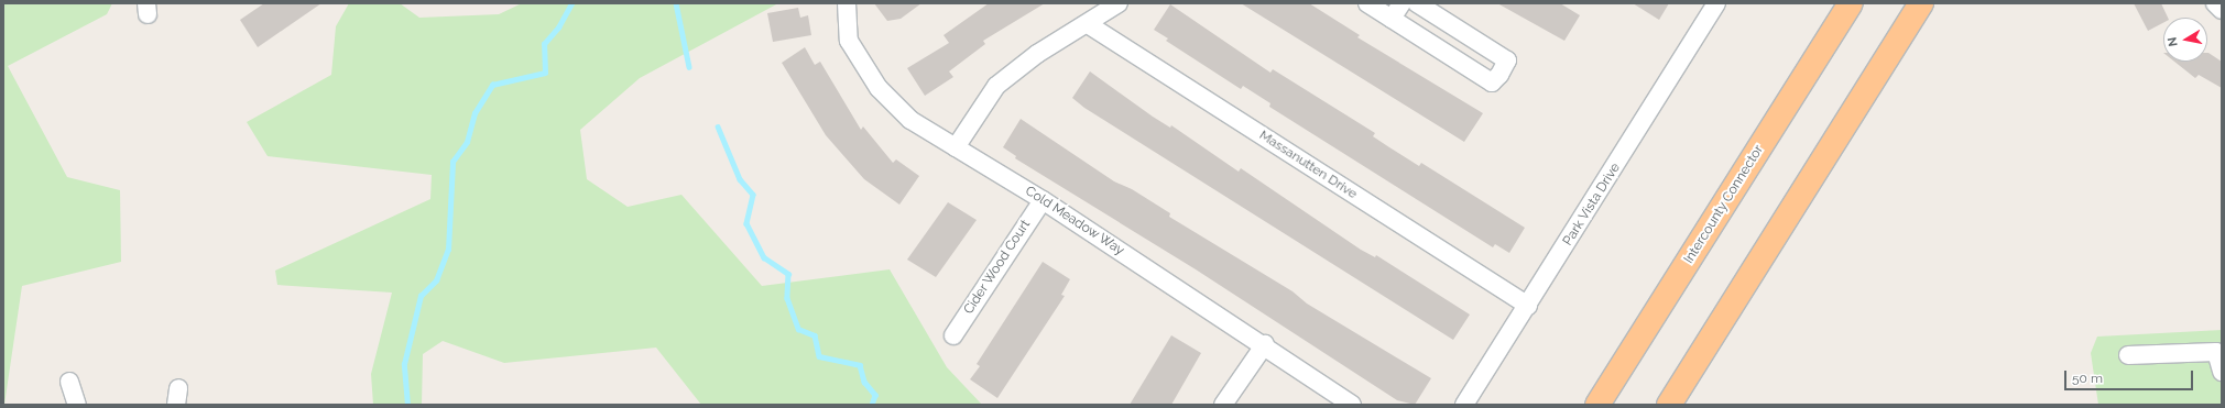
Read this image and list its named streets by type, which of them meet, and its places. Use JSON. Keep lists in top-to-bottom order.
{
  "streets": {
    "highway": ["Intercounty Connector"],
    "street": [
      "Massanutten Drive",
      "Park Vista Drive",
      "Cold Meadow Way",
      "Cider Wood Court"
    ]
  },
  "crossings": [
    ["Massanutten Drive", "Park Vista Drive"],
    ["Cold Meadow Way", "Cider Wood Court"]
  ],
  "scale_bar": "50 m",
  "north": "left"
}
